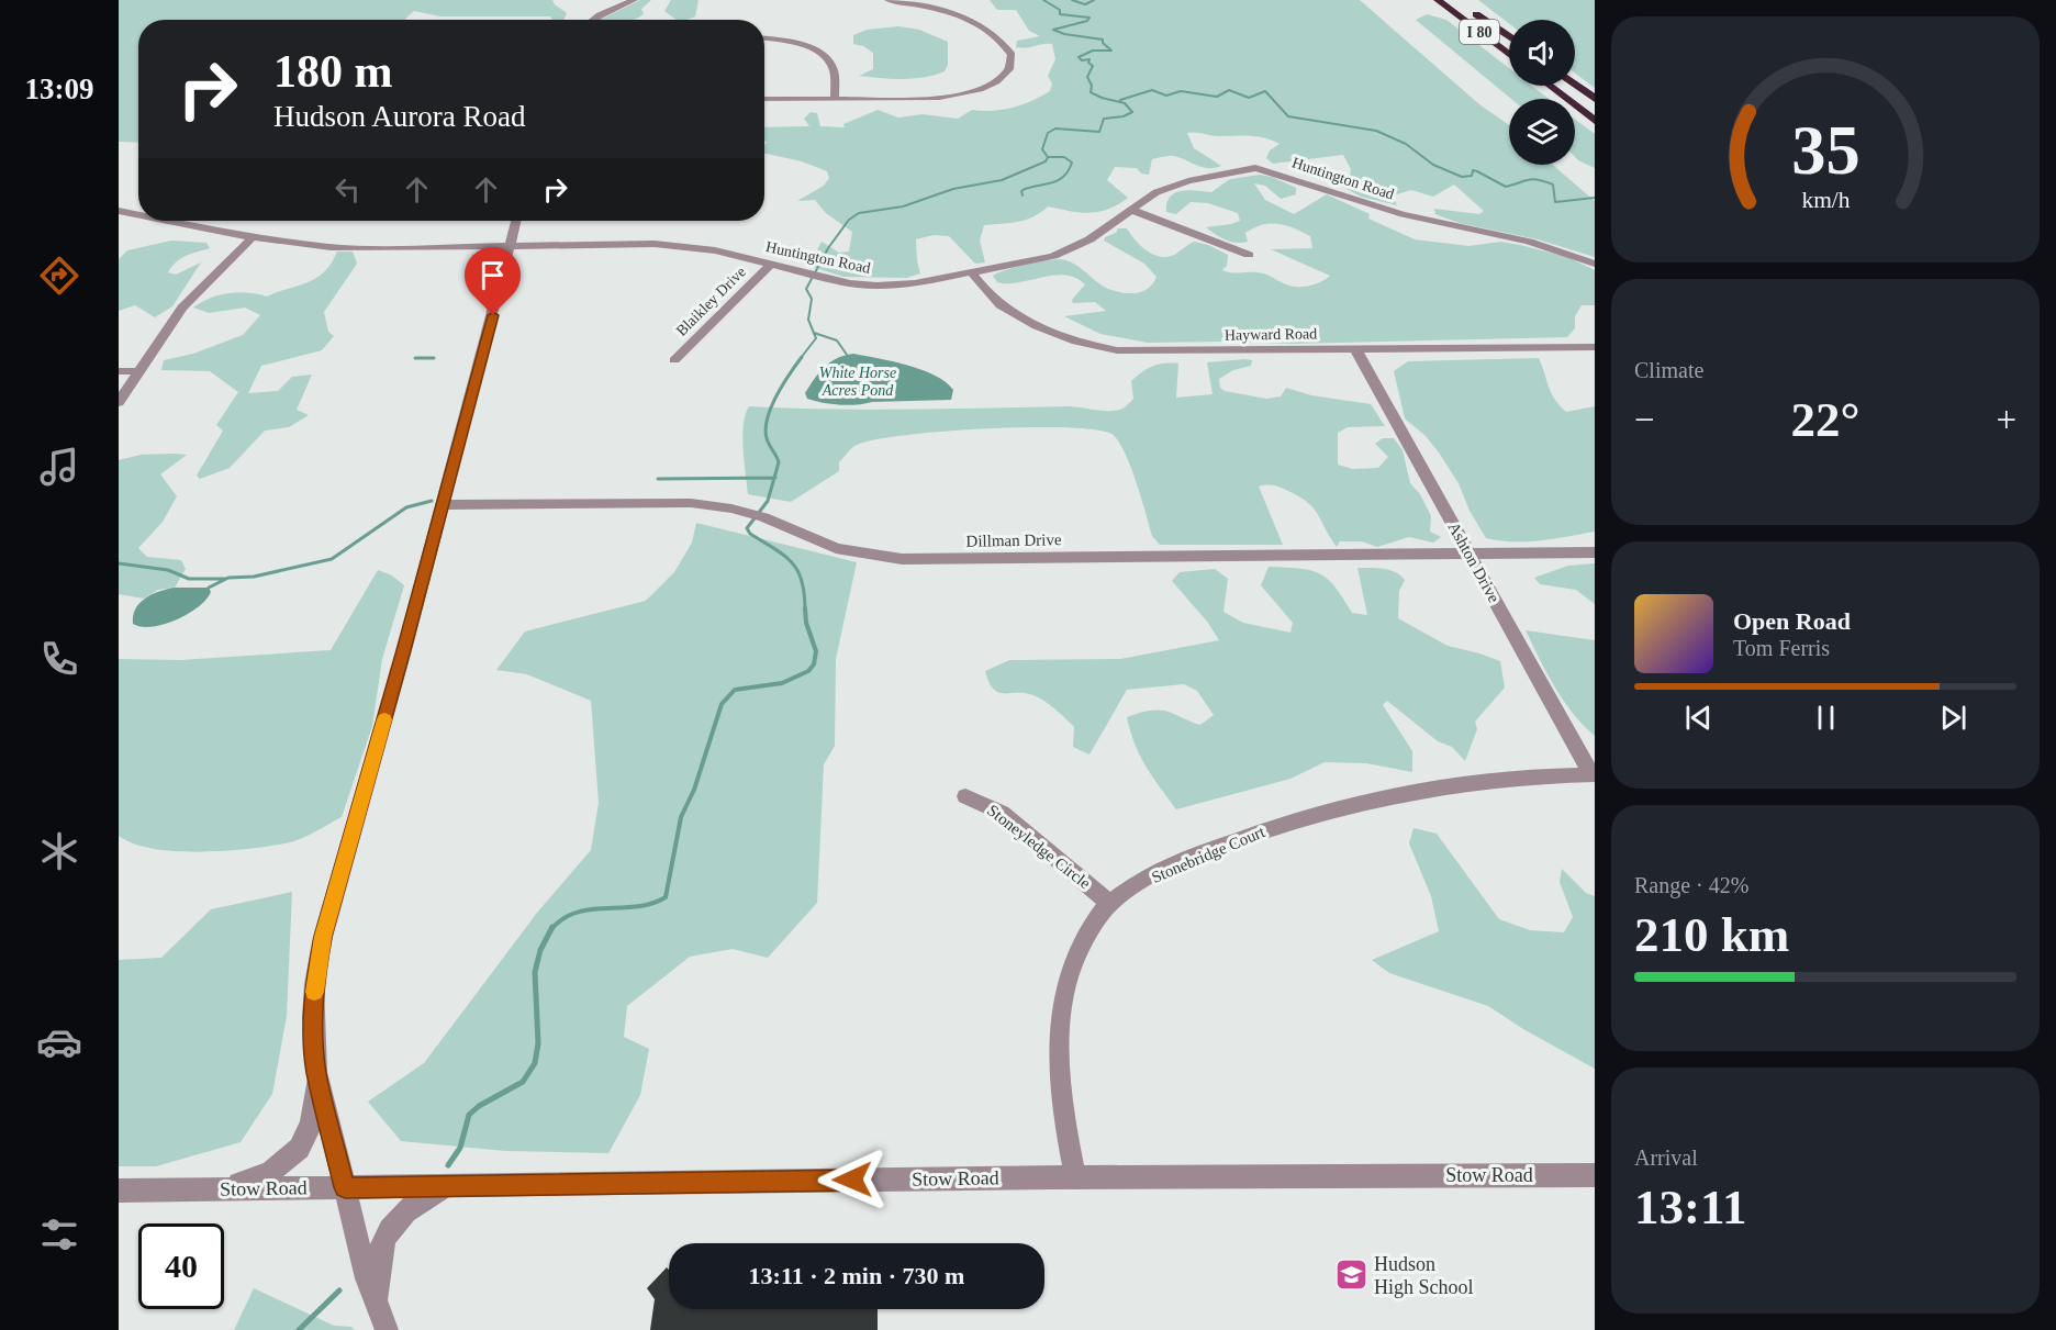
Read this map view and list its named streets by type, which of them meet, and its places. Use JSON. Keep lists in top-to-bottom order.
{
  "streets": {
    "highway": ["I 80"],
    "street": [
      "Huntington Road",
      "Blaikley Drive",
      "Hayward Road",
      "Dillman Drive",
      "Ashton Drive",
      "Stoneyledge Circle",
      "Stonebridge Court",
      "Stow Road"
    ]
  },
  "crossings": [
    ["Huntington Road", "Blaikley Drive"],
    ["Huntington Road", "Hayward Road"],
    ["Hayward Road", "Ashton Drive"],
    ["Dillman Drive", "Ashton Drive"],
    ["Ashton Drive", "Stonebridge Court"],
    ["Stoneyledge Circle", "Stonebridge Court"],
    ["Stonebridge Court", "Stow Road"]
  ],
  "water": ["White Horse Acres Pond"],
  "places": {
    "school or university": ["Hudson High School"]
  },
  "page": {
    "tabs": "13:09",
    "turn": ["180 m", "Hudson Aurora Road"],
    "tile": [
      "Climate",
      ["Range · 42%", "210 km"],
      ["Arrival", "13:11"]
    ],
    "heat": ["−", "22°", "+"],
    "song": ["Open Road", "Tom Ferris"],
    "limit": "40",
    "trip": "13:11 · 2 min · 730 m",
    "gauge": ["35", "km/h"]
  }
}
